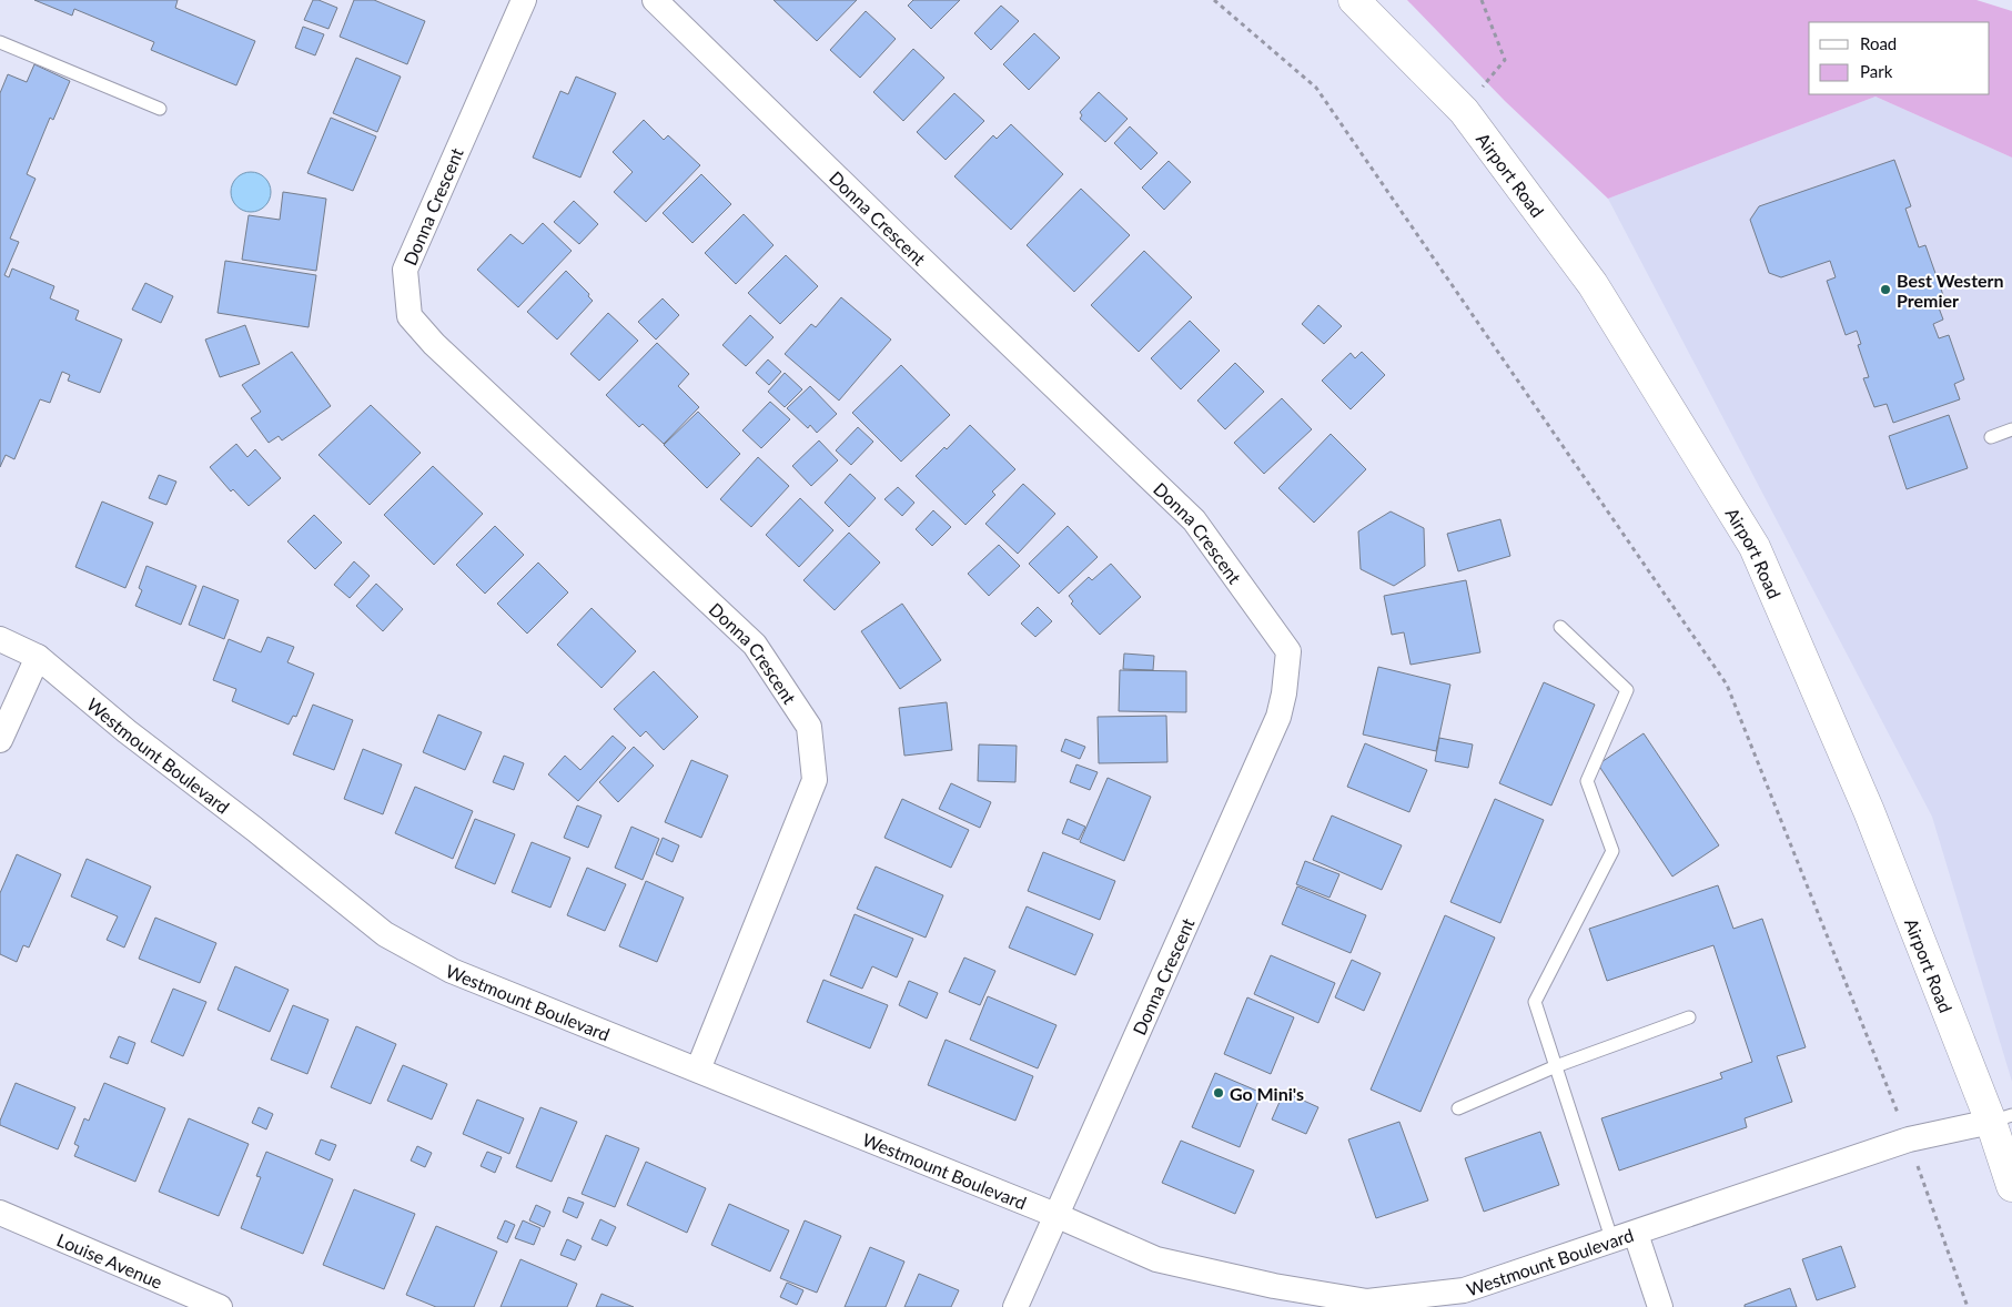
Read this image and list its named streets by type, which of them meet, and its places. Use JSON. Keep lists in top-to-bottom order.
{
  "streets": {
    "main road": ["Airport Road"],
    "street": ["Donna Crescent", "Westmount Boulevard", "Louise Avenue"]
  },
  "crossings": [
    ["Airport Road", "Westmount Boulevard"],
    ["Donna Crescent", "Westmount Boulevard"]
  ],
  "places": ["Best Western Premier", "Go Mini's"],
  "legend": ["Road", "Park"]
}
